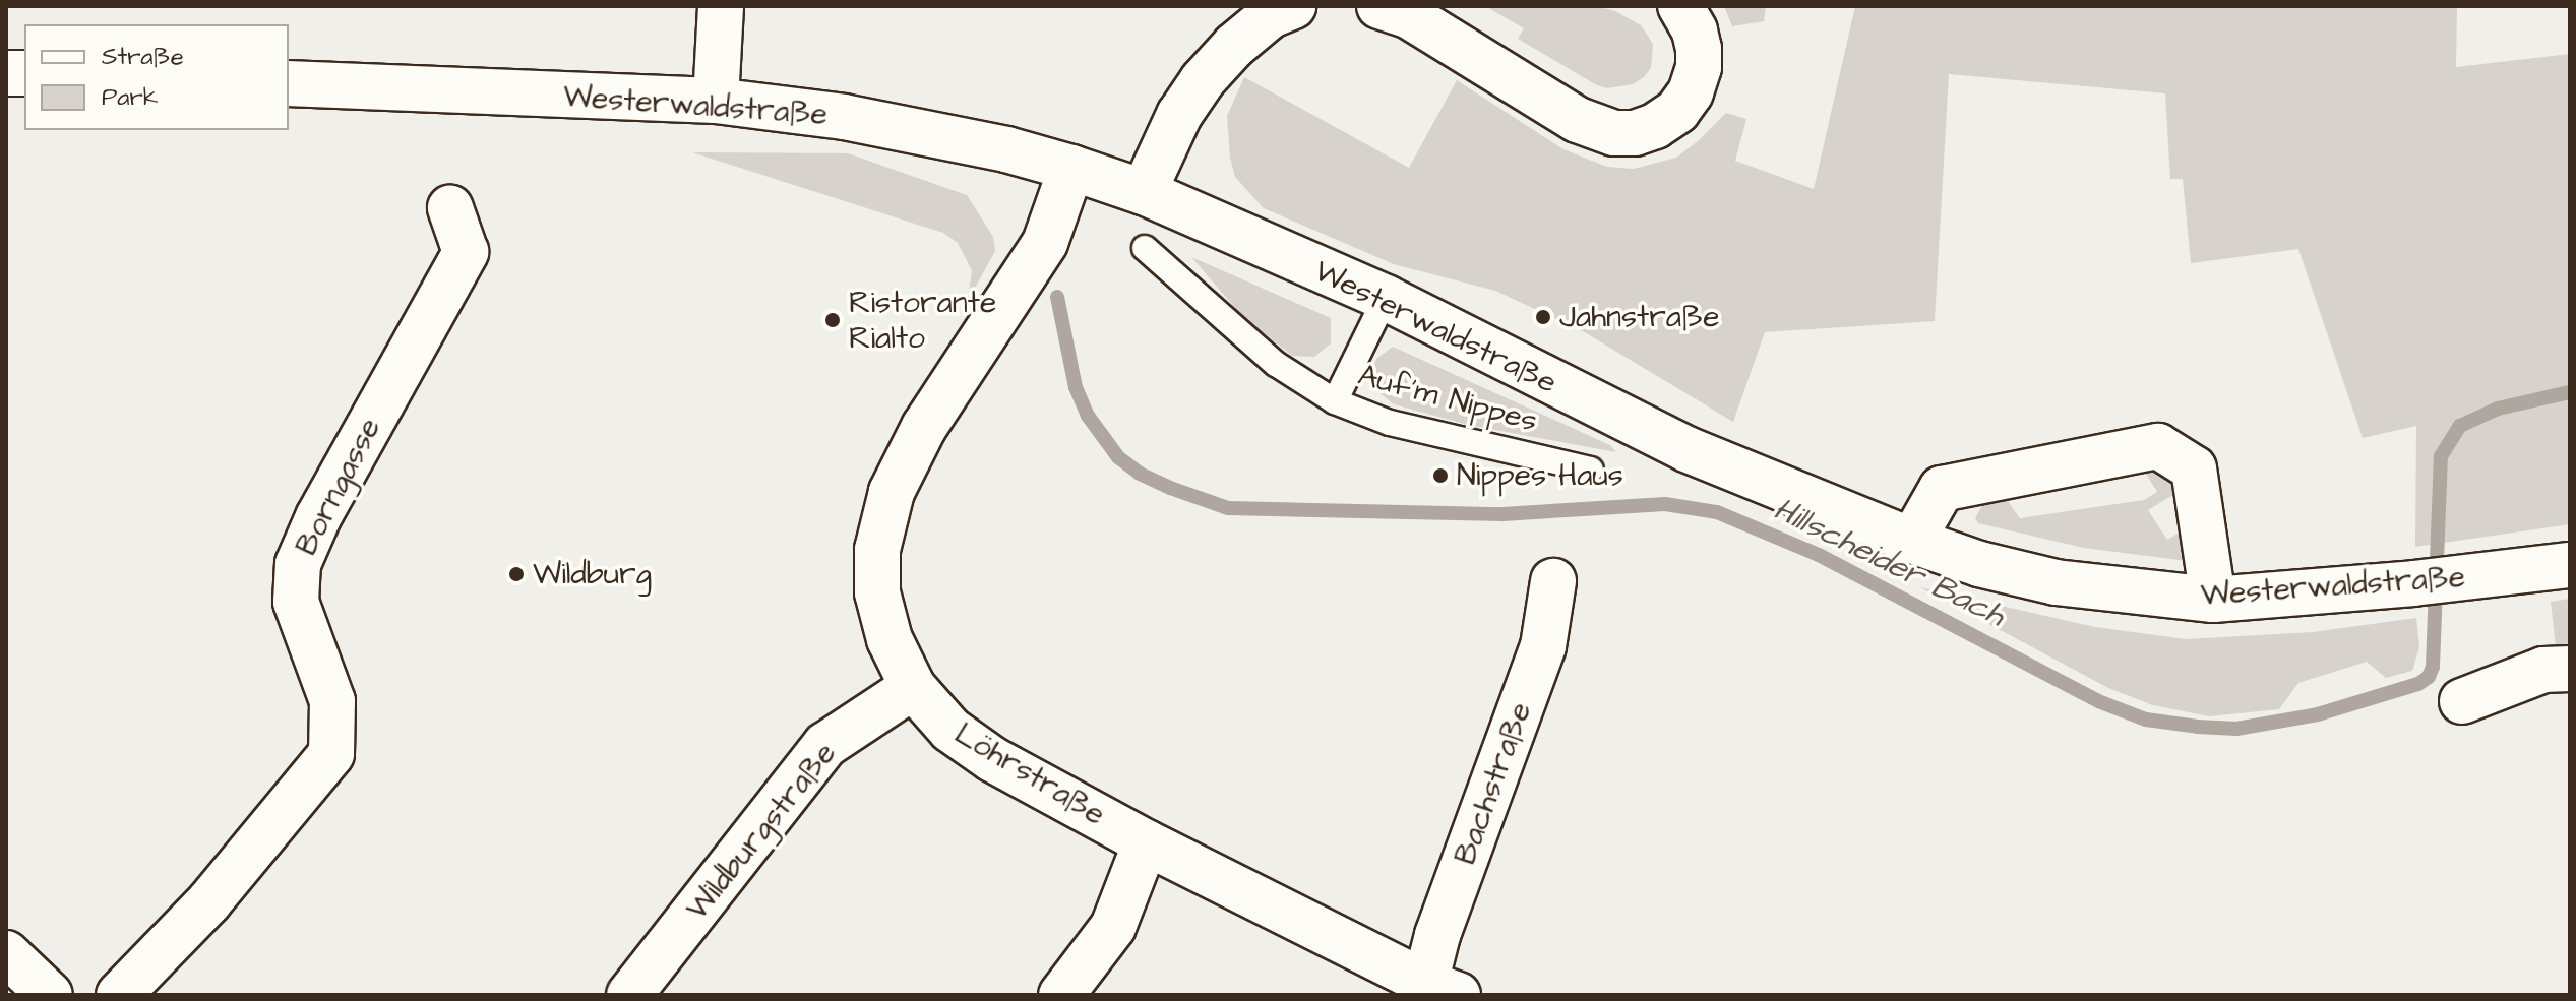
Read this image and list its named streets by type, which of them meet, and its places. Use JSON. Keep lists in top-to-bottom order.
{
  "streets": {
    "street": [
      "Westerwaldstraße",
      "Borngasse",
      "Löhrstraße",
      "Bachstraße",
      "Wildburgstraße"
    ],
    "lane": ["Auf'm Nippes"]
  },
  "crossings": [
    ["Westerwaldstraße", "Auf'm Nippes"],
    ["Westerwaldstraße", "Löhrstraße"],
    ["Löhrstraße", "Bachstraße"],
    ["Löhrstraße", "Wildburgstraße"]
  ],
  "water": ["Hillscheider Bach"],
  "places": [
    "Jahnstraße",
    "Ristorante Rialto",
    "Nippes Haus",
    "Wildburg"
  ],
  "legend": ["Straße", "Park"]
}
